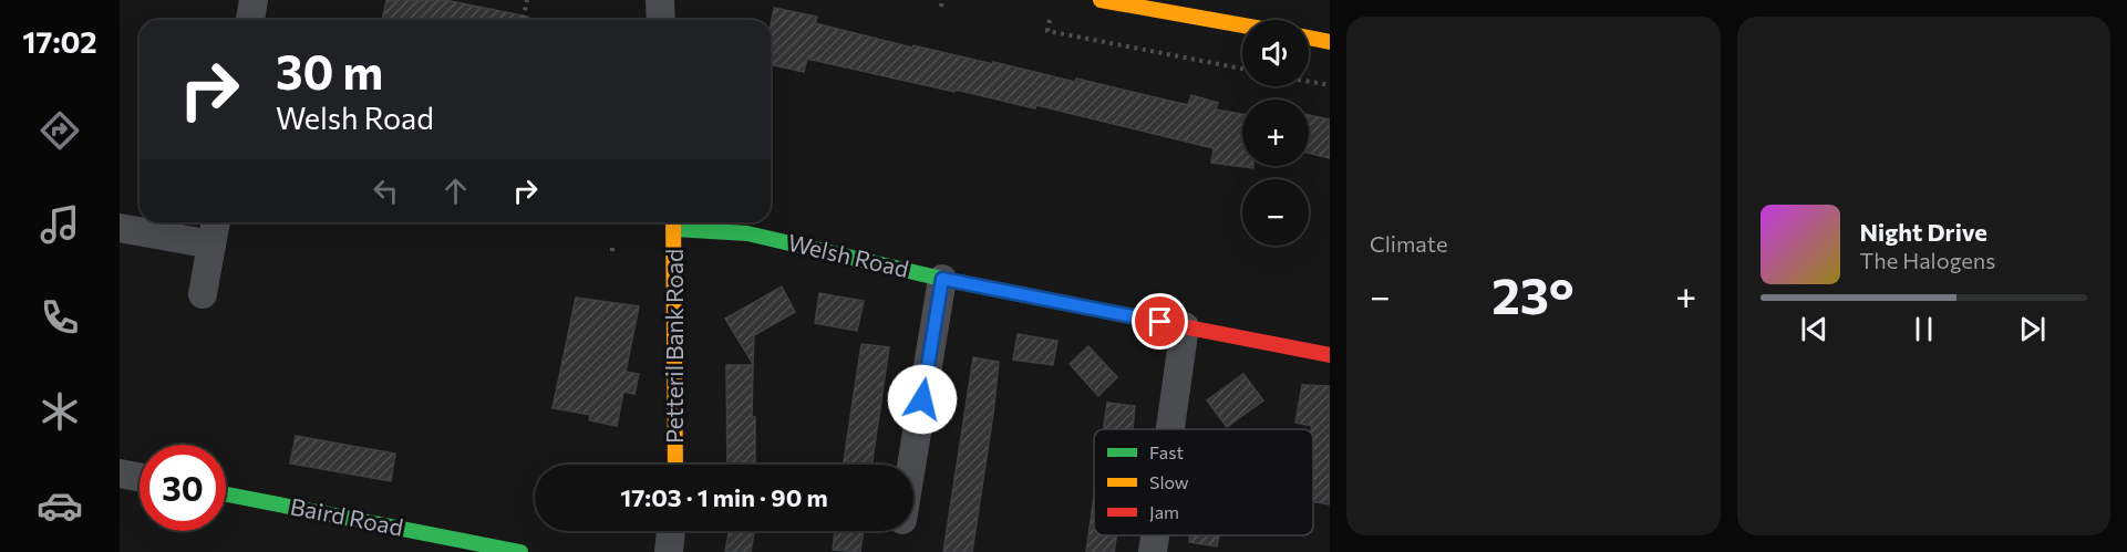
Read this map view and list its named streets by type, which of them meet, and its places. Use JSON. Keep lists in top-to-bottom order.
{
  "streets": {
    "street": ["Welsh Road", "Petteril Bank Road", "Baird Road"]
  },
  "crossings": [
    ["Welsh Road", "Petteril Bank Road"]
  ],
  "legend": ["Fast", "Slow", "Jam"],
  "page": {
    "tabs": "17:02",
    "tile": "Climate",
    "map_buttons": ["+", "−"],
    "turn": ["30 m", "Welsh Road"],
    "song": ["Night Drive", "The Halogens"],
    "heat": ["−", "23°", "+"],
    "limit": "30",
    "trip": "17:03 · 1 min · 90 m"
  }
}
